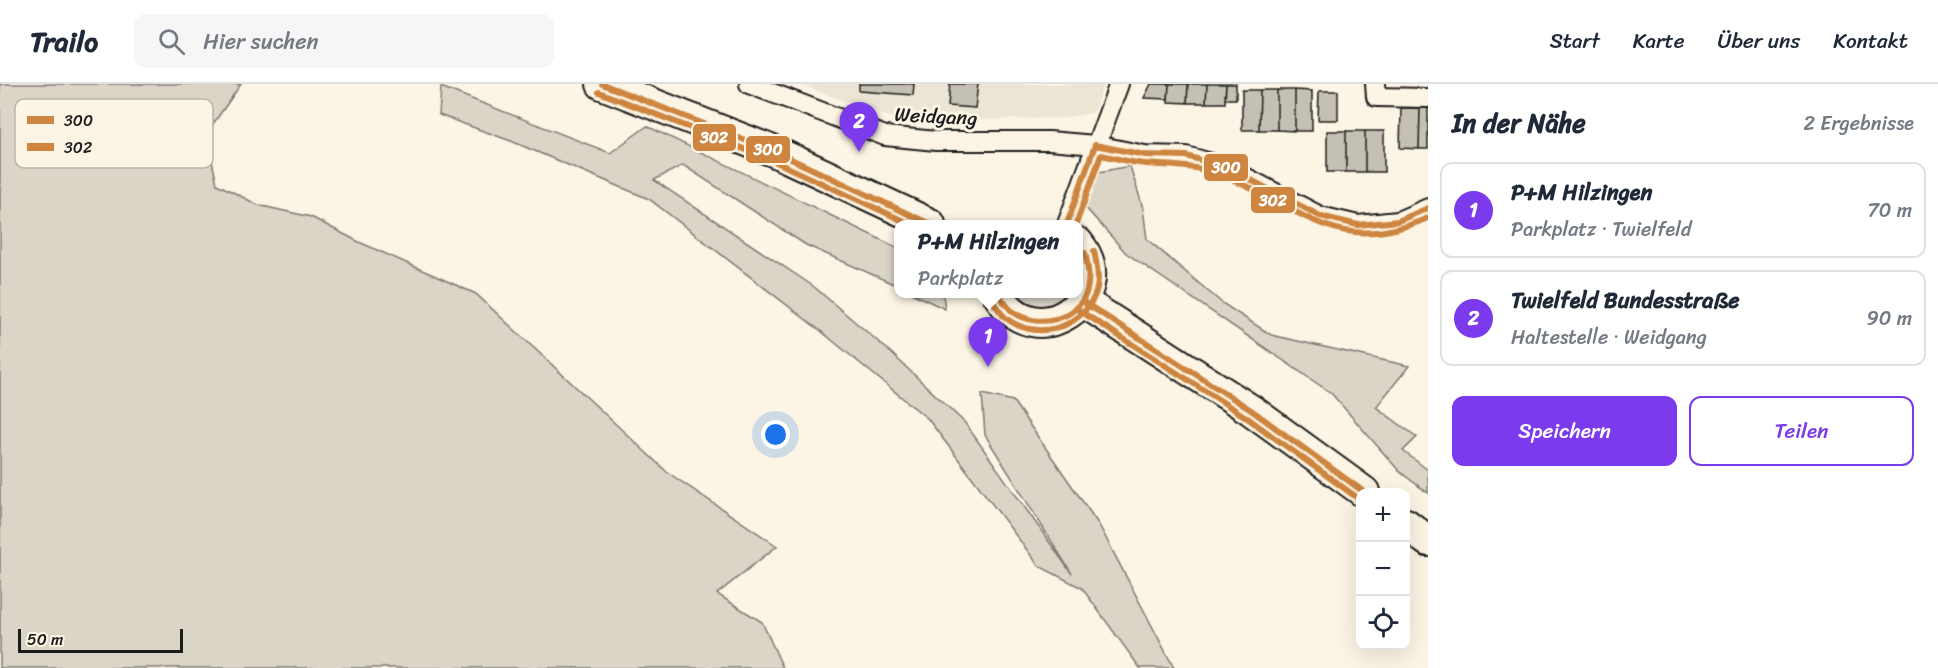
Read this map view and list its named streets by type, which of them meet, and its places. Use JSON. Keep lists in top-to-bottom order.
{
  "streets": {
    "street": ["Weidgang"]
  },
  "lines": ["transit line 300", "transit line 302"],
  "legend": ["300", "302"],
  "scale_bar": "50 m",
  "page": {
    "header": "Trailo",
    "search": "Hier suchen",
    "nav": [
      "Start",
      "Karte",
      "Über uns",
      "Kontakt"
    ],
    "heading": ["In der Nähe", "2 Ergebnisse"],
    "pins": ["2", "1"],
    "list": [
      {
        "mark": "1",
        "name": "P+M Hilzingen",
        "note": "Parkplatz · Twielfeld",
        "value": "70 m"
      },
      {
        "mark": "2",
        "name": "Twielfeld Bundesstraße",
        "note": "Haltestelle · Weidgang",
        "value": "90 m"
      }
    ],
    "popup": ["P+M Hilzingen", "Parkplatz"],
    "buttons": ["Speichern", "Teilen"],
    "map_buttons": ["+", "−"],
    "scale": "50 m"
  }
}
